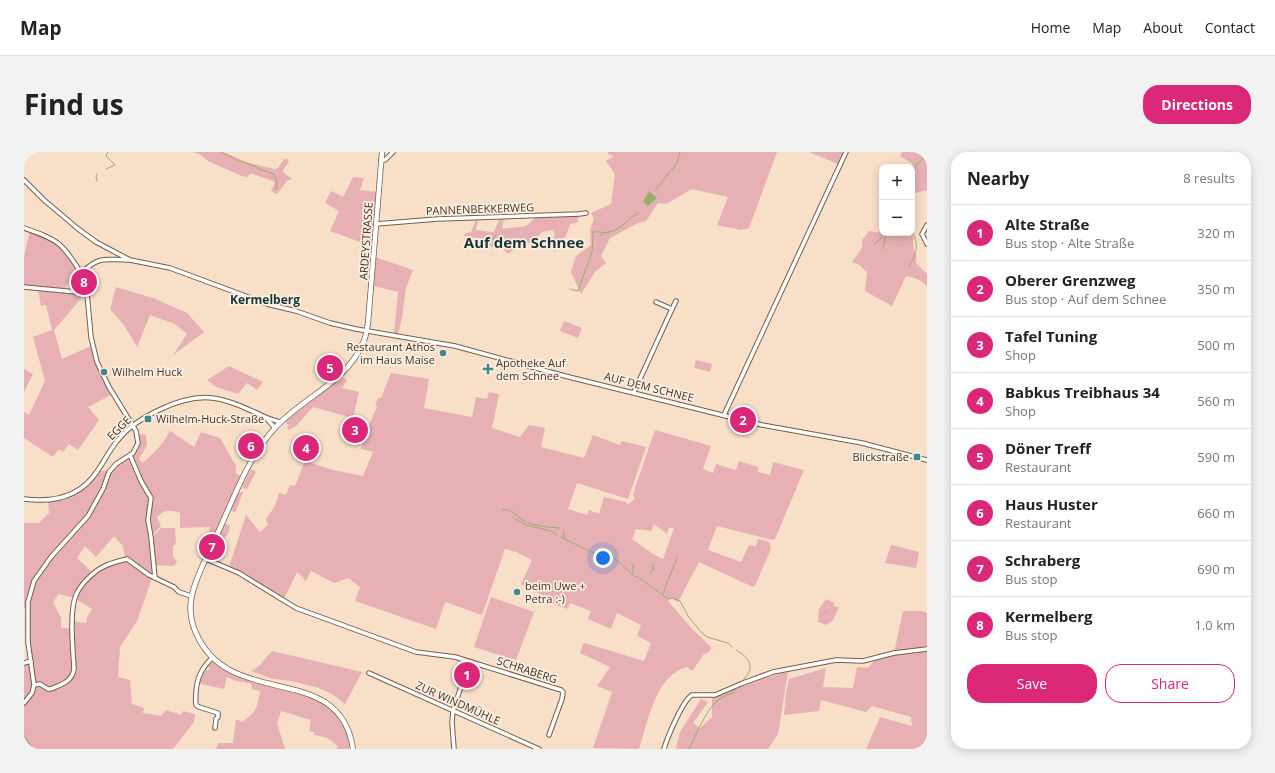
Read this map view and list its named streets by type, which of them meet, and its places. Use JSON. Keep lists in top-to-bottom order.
{
  "streets": {
    "main road": ["ARDEYSTRASSE"],
    "street": [
      "PANNENBEKKERWEG",
      "AUF DEM SCHNEE",
      "EGGE",
      "SCHRABERG",
      "ZUR WINDMÜHLE"
    ]
  },
  "crossings": [
    ["PANNENBEKKERWEG", "ARDEYSTRASSE"],
    ["ARDEYSTRASSE", "AUF DEM SCHNEE"],
    ["ARDEYSTRASSE", "EGGE"],
    ["ARDEYSTRASSE", "SCHRABERG"]
  ],
  "districts": ["Auf dem Schnee", "Kermelberg"],
  "places": {
    "other": ["Restaurant Athos im Haus Maise", "Wilhelm Huck", "beim Uwe + Petra :-)"],
    "health": ["Apotheke Auf dem Schnee"],
    "transit": ["Wilhelm-Huck-Straße", "Blickstraße"]
  },
  "page": {
    "header": "Map",
    "nav": [
      "Home",
      "Map",
      "About",
      "Contact"
    ],
    "title": "Find us",
    "buttons": [
      "Directions",
      ["Save", "Share"]
    ],
    "heading": ["Nearby", "8 results"],
    "map_buttons": ["+", "−"],
    "list": [
      {
        "mark": "1",
        "name": "Alte Straße",
        "note": "Bus stop · Alte Straße",
        "value": "320 m"
      },
      {
        "mark": "2",
        "name": "Oberer Grenzweg",
        "note": "Bus stop · Auf dem Schnee",
        "value": "350 m"
      },
      {
        "mark": "3",
        "name": "Tafel Tuning",
        "note": "Shop",
        "value": "500 m"
      },
      {
        "mark": "4",
        "name": "Babkus Treibhaus 34",
        "note": "Shop",
        "value": "560 m"
      },
      {
        "mark": "5",
        "name": "Döner Treff",
        "note": "Restaurant",
        "value": "590 m"
      },
      {
        "mark": "6",
        "name": "Haus Huster",
        "note": "Restaurant",
        "value": "660 m"
      },
      {
        "mark": "7",
        "name": "Schraberg",
        "note": "Bus stop",
        "value": "690 m"
      },
      {
        "mark": "8",
        "name": "Kermelberg",
        "note": "Bus stop",
        "value": "1.0 km"
      }
    ],
    "pins": [
      "8",
      "5",
      "2",
      "3",
      "6",
      "4",
      "7",
      "1"
    ]
  }
}
